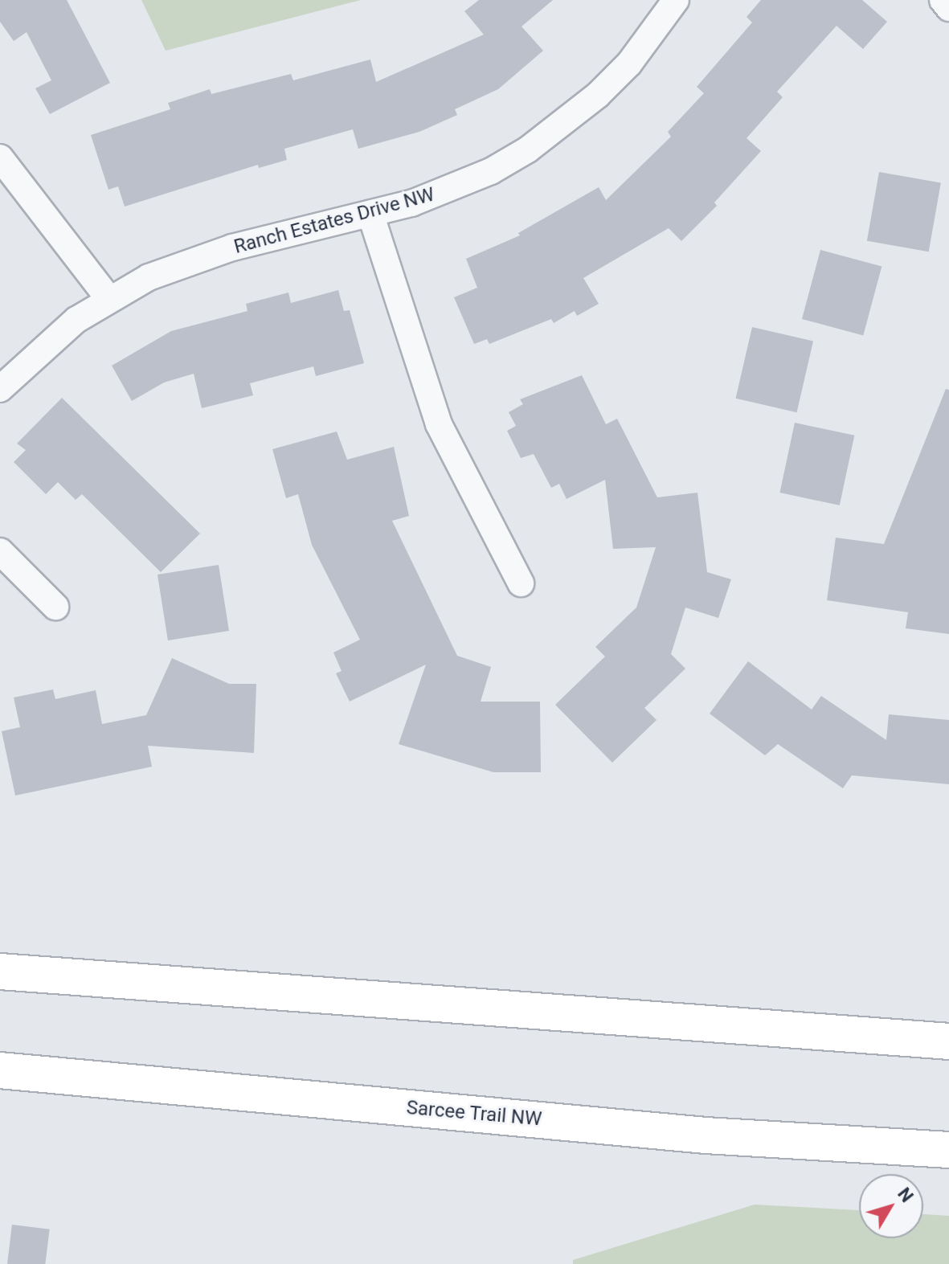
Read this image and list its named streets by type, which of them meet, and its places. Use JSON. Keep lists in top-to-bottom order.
{
  "streets": {
    "main road": ["Sarcee Trail NW"],
    "street": ["Ranch Estates Drive NW"]
  },
  "north": "top right"
}
